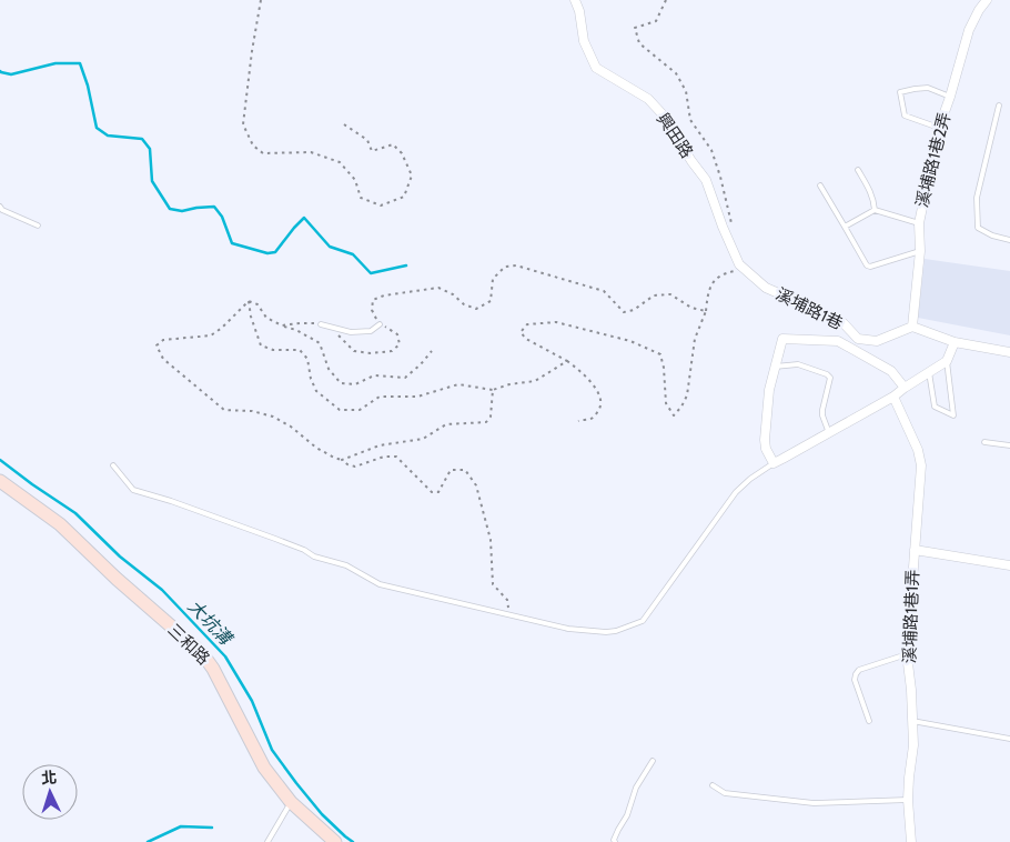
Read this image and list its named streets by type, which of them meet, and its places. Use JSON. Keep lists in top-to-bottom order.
{
  "streets": {
    "main road": ["三和路"],
    "street": [
      "興田路",
      "溪埔路1巷2弄",
      "溪埔路1巷",
      "溪埔路1巷1弄"
    ]
  },
  "crossings": [
    ["興田路", "溪埔路1巷"],
    ["溪埔路1巷2弄", "溪埔路1巷"]
  ],
  "water": ["大坑溝"],
  "north": "top"
}
